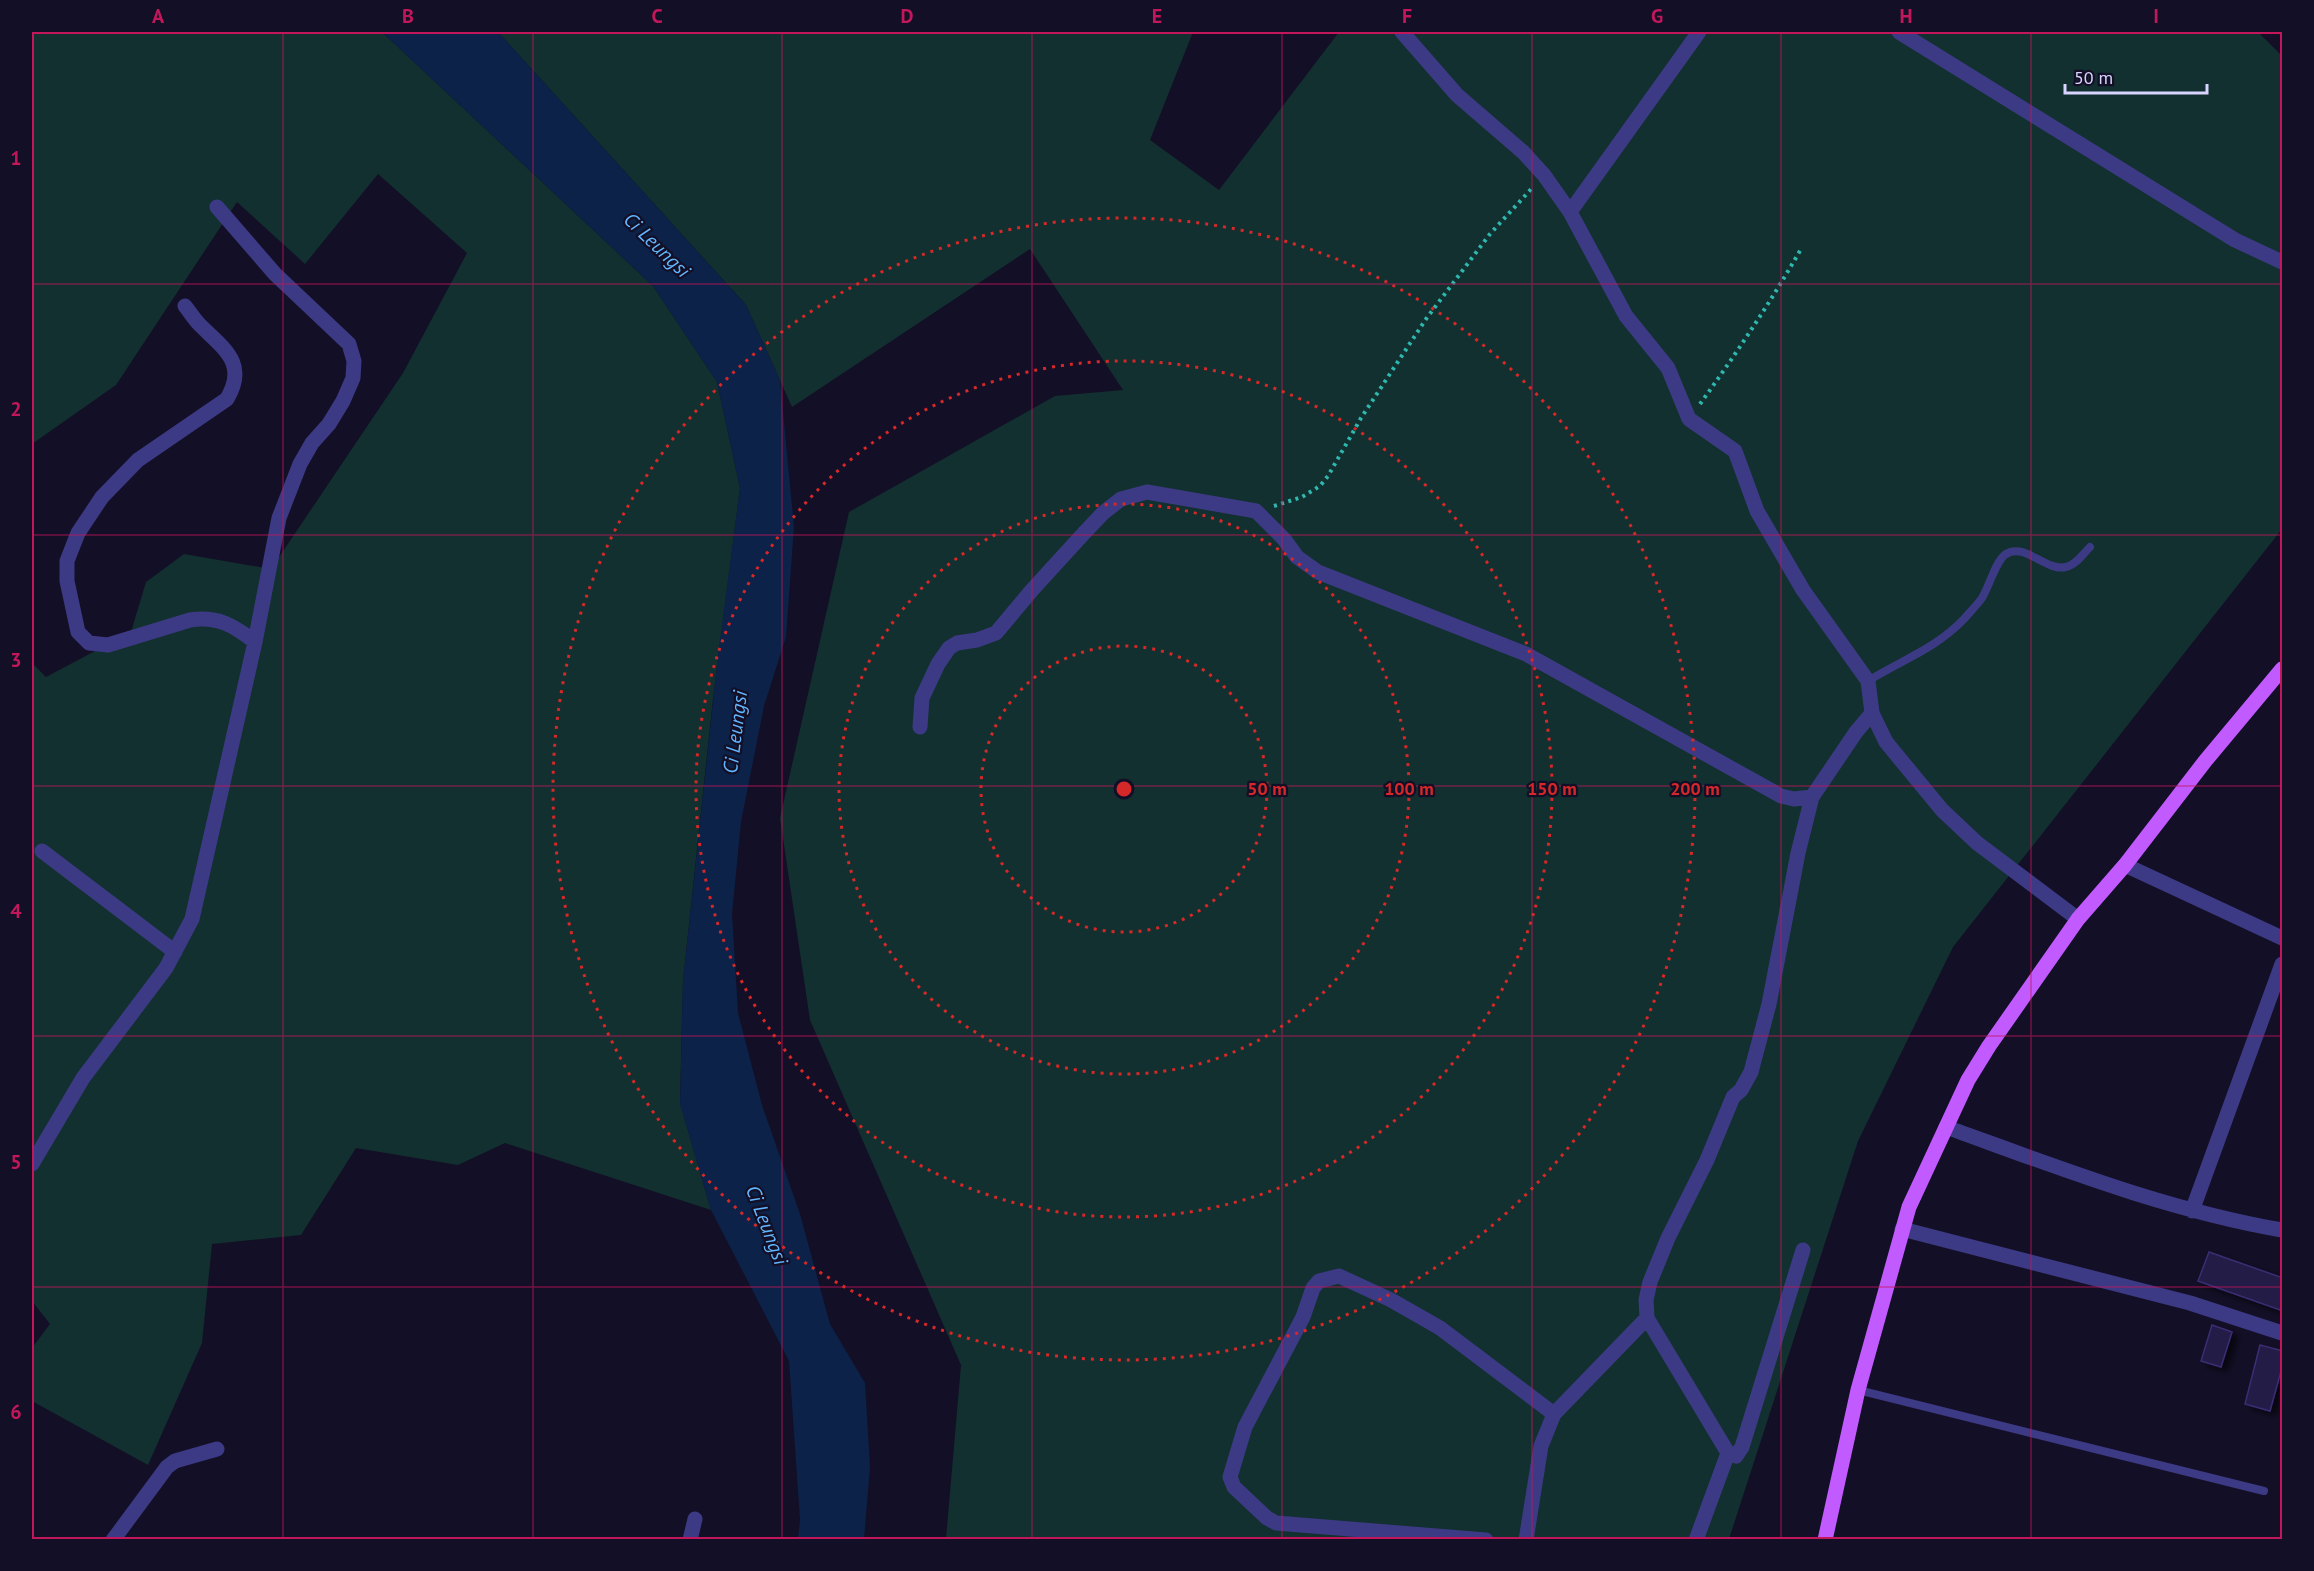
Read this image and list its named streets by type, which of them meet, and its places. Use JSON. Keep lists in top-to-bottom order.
{
  "water": ["Ci Leungsi"],
  "scale_bar": "50 m",
  "grid": {
    "columns": [
      "A",
      "B",
      "C",
      "D",
      "E",
      "F",
      "G",
      "H",
      "I"
    ],
    "rows": [
      "1",
      "2",
      "3",
      "4",
      "5",
      "6"
    ]
  },
  "rings": [
    "50 m",
    "100 m",
    "150 m",
    "200 m"
  ]
}
